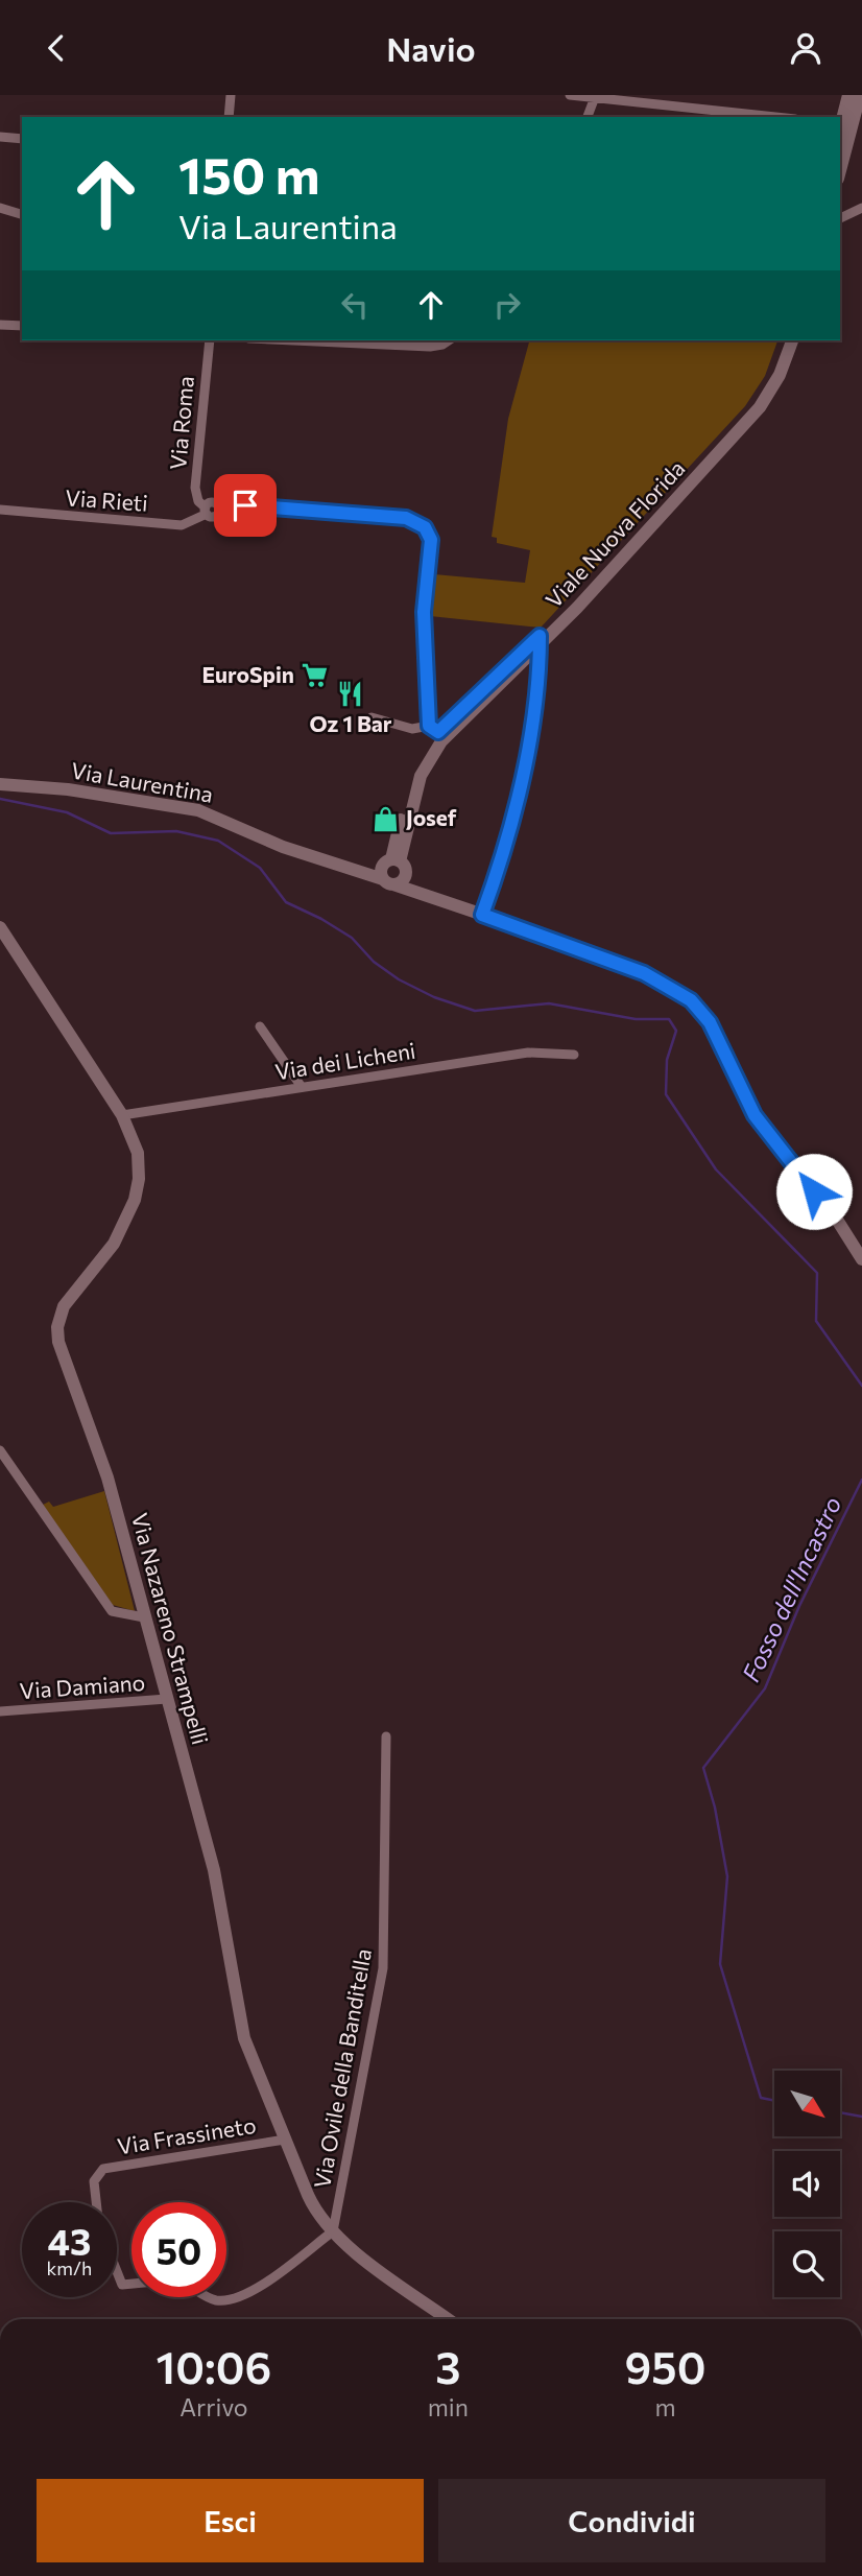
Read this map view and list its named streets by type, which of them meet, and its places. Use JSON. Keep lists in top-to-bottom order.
{
  "streets": {
    "street": [
      "Via Roma",
      "Via Rieti",
      "Viale Nuova Florida",
      "Via Laurentina",
      "Via dei Licheni",
      "Via Nazareno Strampelli",
      "Via Damiano",
      "Via Ovile della Banditella",
      "Via Frassineto"
    ]
  },
  "crossings": [
    ["Via Roma", "Via Rieti"],
    ["Viale Nuova Florida", "Via Laurentina"],
    ["Via dei Licheni", "Via Nazareno Strampelli"],
    ["Via Nazareno Strampelli", "Via Damiano"],
    ["Via Nazareno Strampelli", "Via Ovile della Banditella"],
    ["Via Nazareno Strampelli", "Via Frassineto"]
  ],
  "water": ["Fosso dell'Incastro"],
  "places": {
    "supermarket": ["EuroSpin"],
    "restaurant": ["Oz 1 Bar"],
    "shop": ["Josef"]
  },
  "north": "bottom right",
  "page": {
    "header": "Navio",
    "turn": ["150 m", "Via Laurentina"],
    "speed": "43 km/h",
    "limit": "50",
    "eta": [
      "10:06",
      "Arrivo",
      "3",
      "min",
      "950",
      "m"
    ],
    "buttons": ["Esci", "Condividi"]
  }
}
